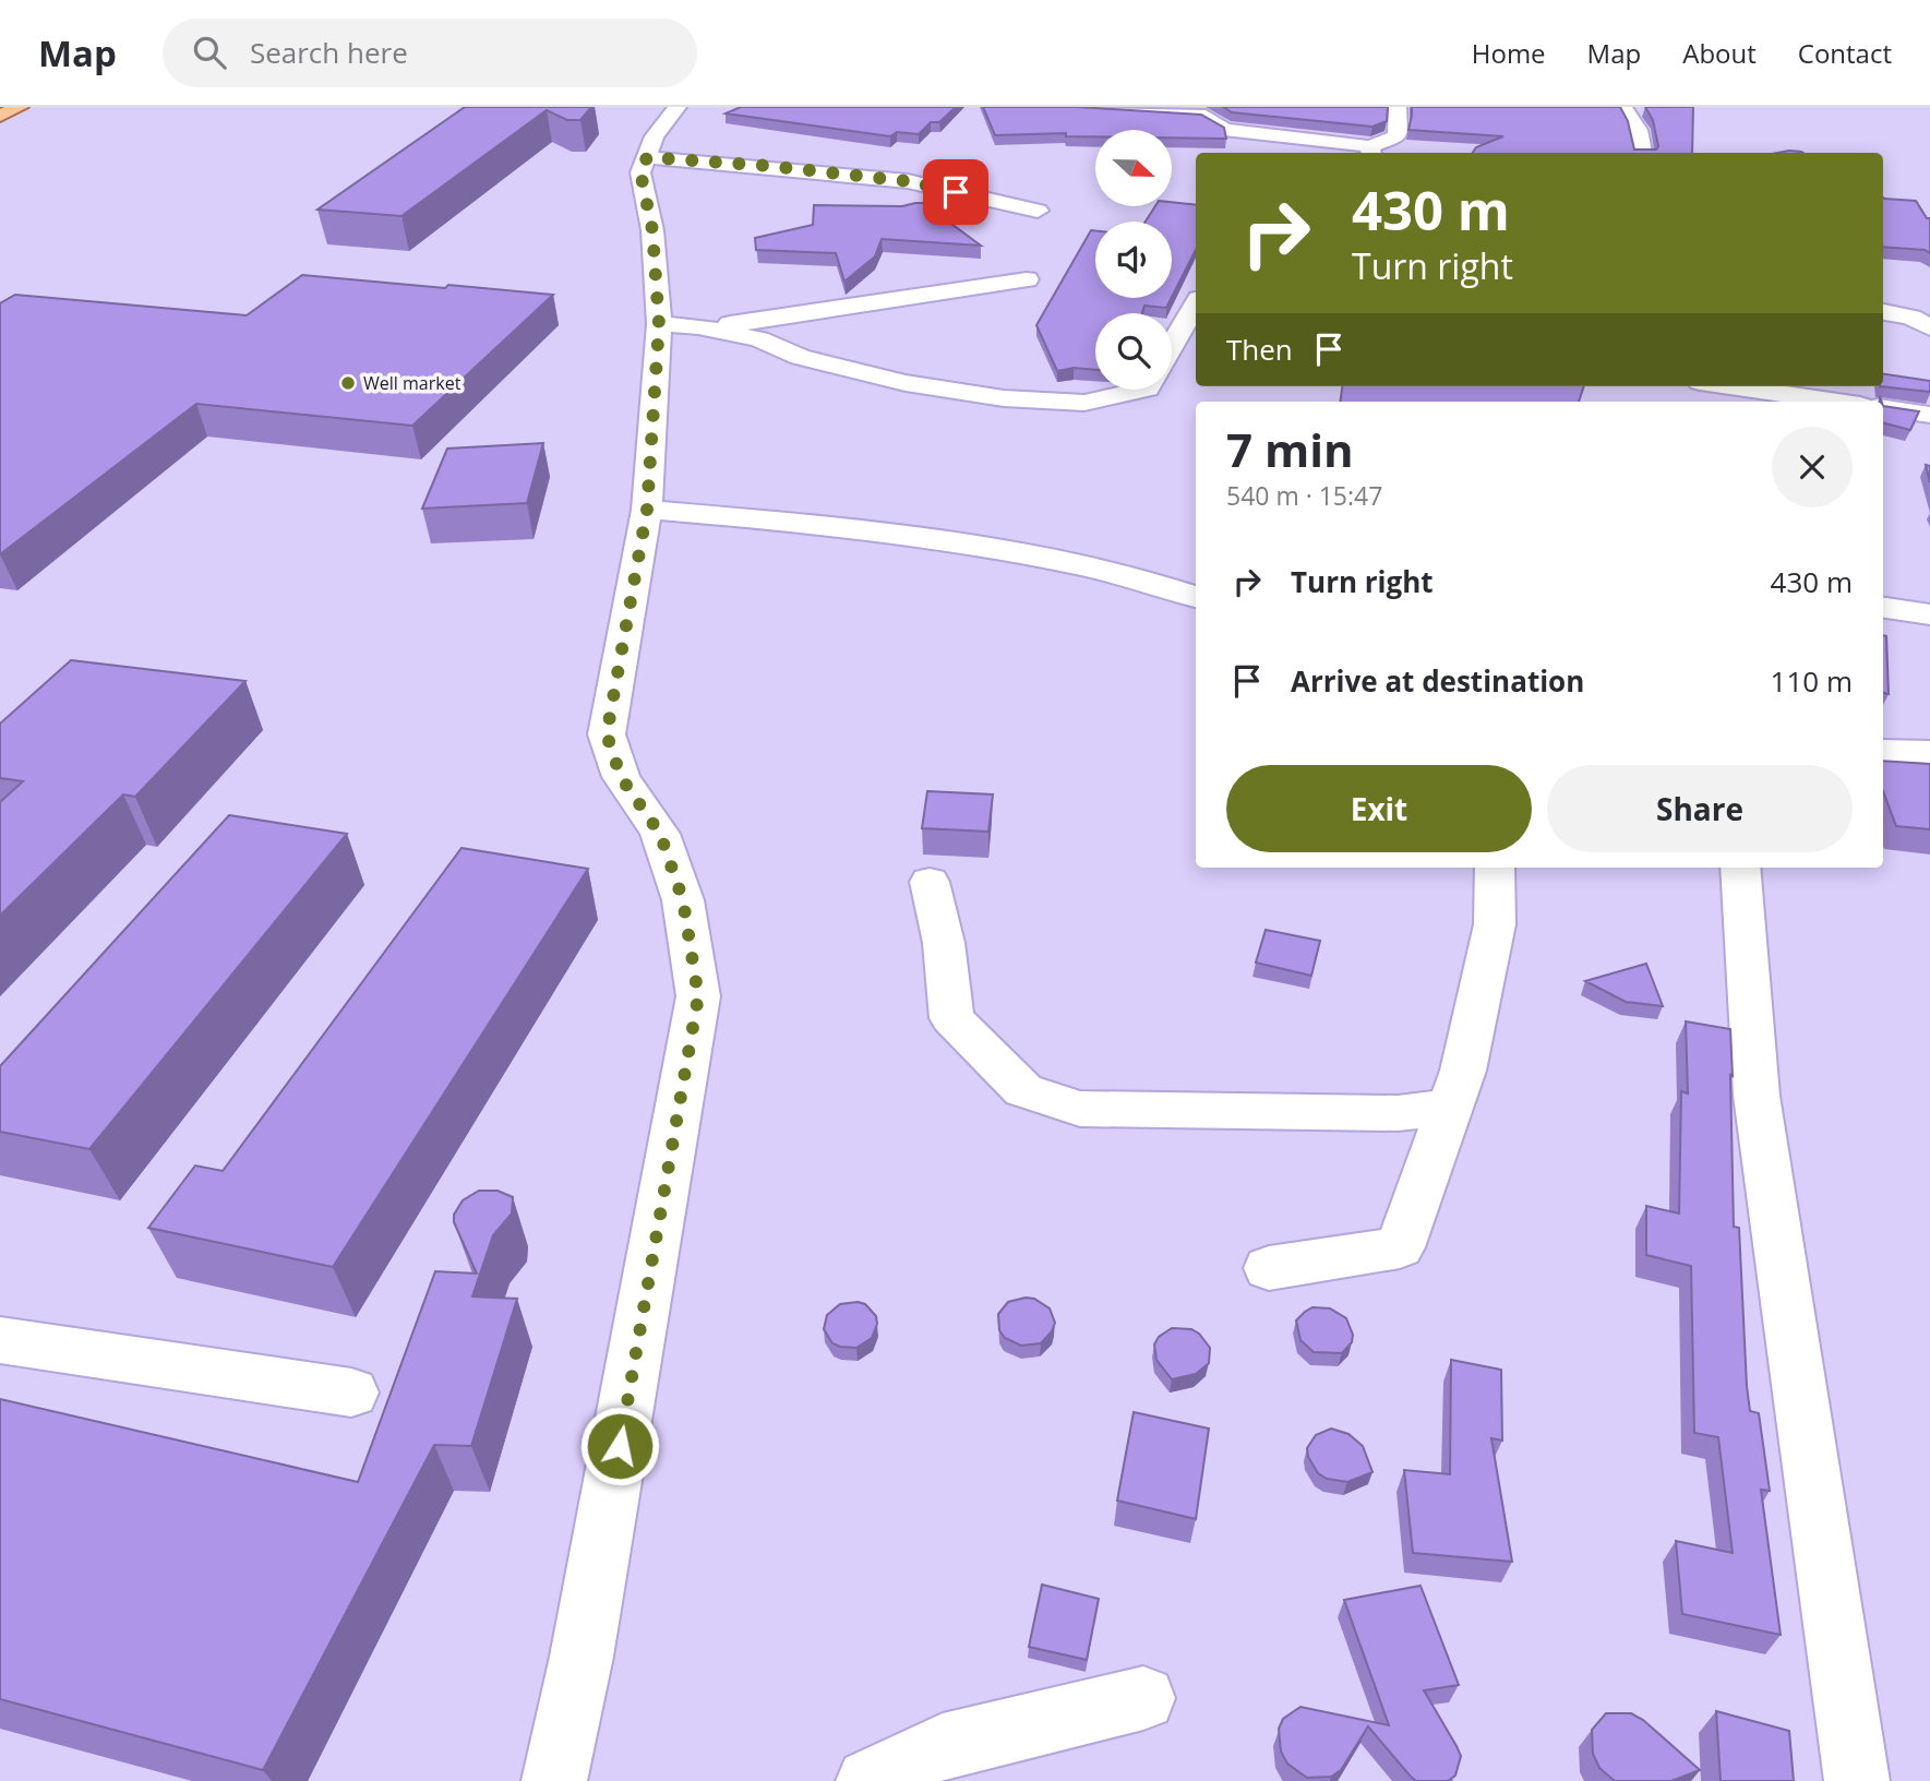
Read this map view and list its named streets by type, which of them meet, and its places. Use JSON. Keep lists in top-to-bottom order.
{
  "places": ["Well market"],
  "north": "right",
  "page": {
    "header": "Map",
    "search": "Search here",
    "nav": [
      "Home",
      "Map",
      "About",
      "Contact"
    ],
    "turn": ["430 m", "Turn right"],
    "then": "Then",
    "heading": ["7 min", "540 m · 15:47"],
    "list": [
      {
        "name": "Turn right",
        "value": "430 m"
      },
      {
        "name": "Arrive at destination",
        "value": "110 m"
      }
    ],
    "buttons": ["Exit", "Share"]
  }
}
